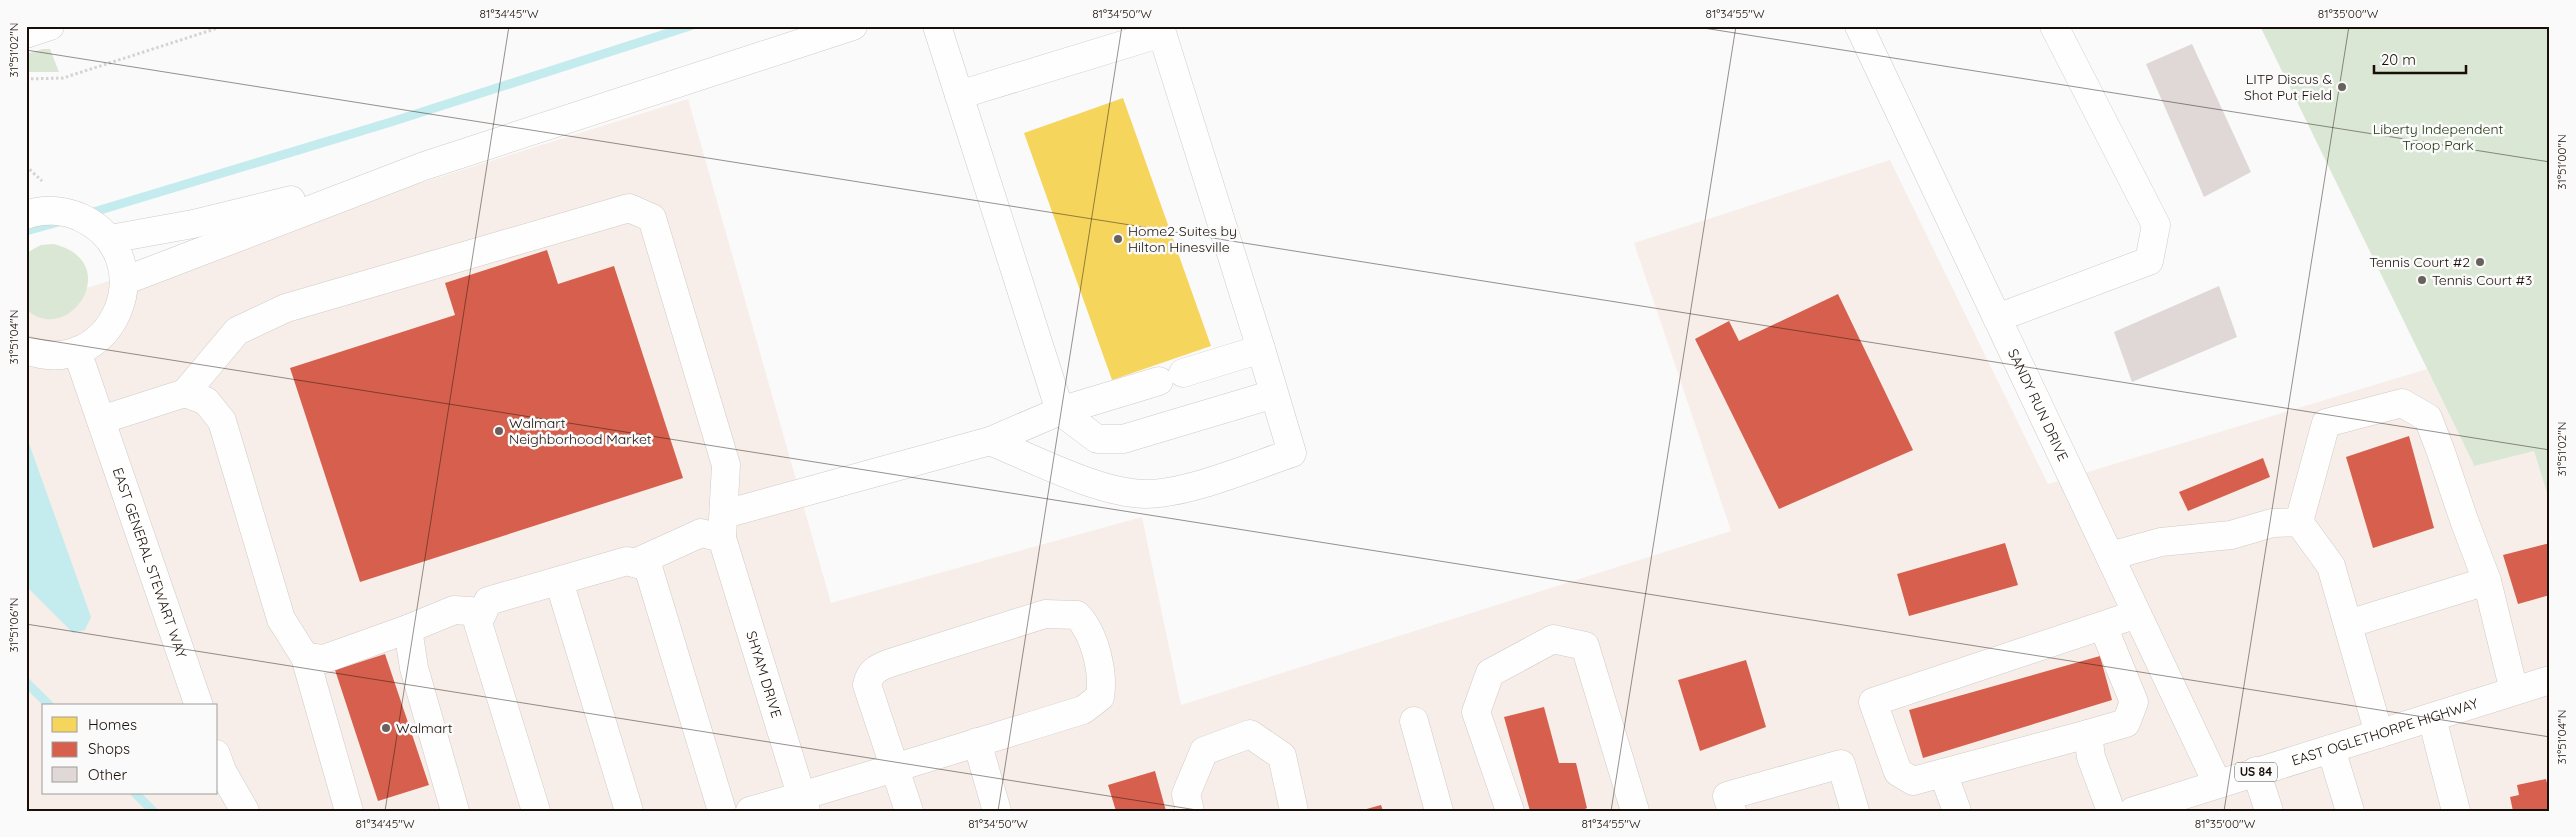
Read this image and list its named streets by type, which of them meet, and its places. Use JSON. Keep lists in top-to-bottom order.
{
  "streets": {
    "main road": [
      "SANDY RUN DRIVE",
      "EAST GENERAL STEWART WAY",
      "SHYAM DRIVE",
      "EAST OGLETHORPE HIGHWAY",
      "US 84"
    ]
  },
  "crossings": [
    ["SANDY RUN DRIVE", "EAST OGLETHORPE HIGHWAY"]
  ],
  "parks": ["Liberty Independent Troop Park"],
  "places": [
    "LITP Discus & Shot Put Field",
    "Home2 Suites by Hilton Hinesville",
    "Tennis Court #2",
    "Tennis Court #3",
    "Walmart Neighborhood Market",
    "Walmart"
  ],
  "legend": ["Homes", "Shops", "Other"],
  "scale_bar": "20 m",
  "coordinates": [
    "81°34'45\"W",
    "81°34'50\"W",
    "81°34'55\"W",
    "81°35'00\"W",
    "31°51'02\"N",
    "31°51'00\"N",
    "31°51'04\"N",
    "31°51'06\"N"
  ]
}
